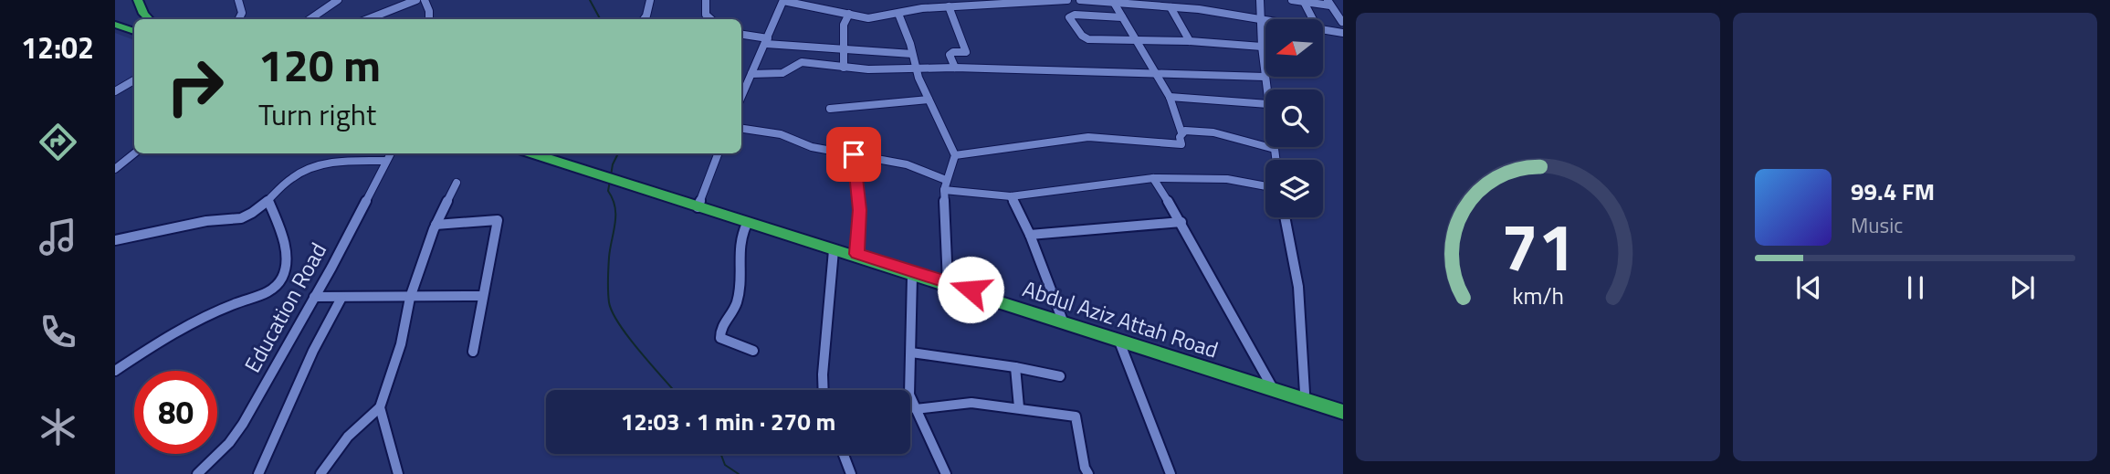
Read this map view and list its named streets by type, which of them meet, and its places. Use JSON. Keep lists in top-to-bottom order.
{
  "streets": {
    "highway": ["Abdul Aziz Attah Road"],
    "street": ["Education Road"]
  },
  "north": "left",
  "page": {
    "tabs": "12:02",
    "turn": ["120 m", "Turn right"],
    "song": ["99.4 FM", "Music"],
    "limit": "80",
    "trip": "12:03 · 1 min · 270 m",
    "gauge": ["71", "km/h"]
  }
}
